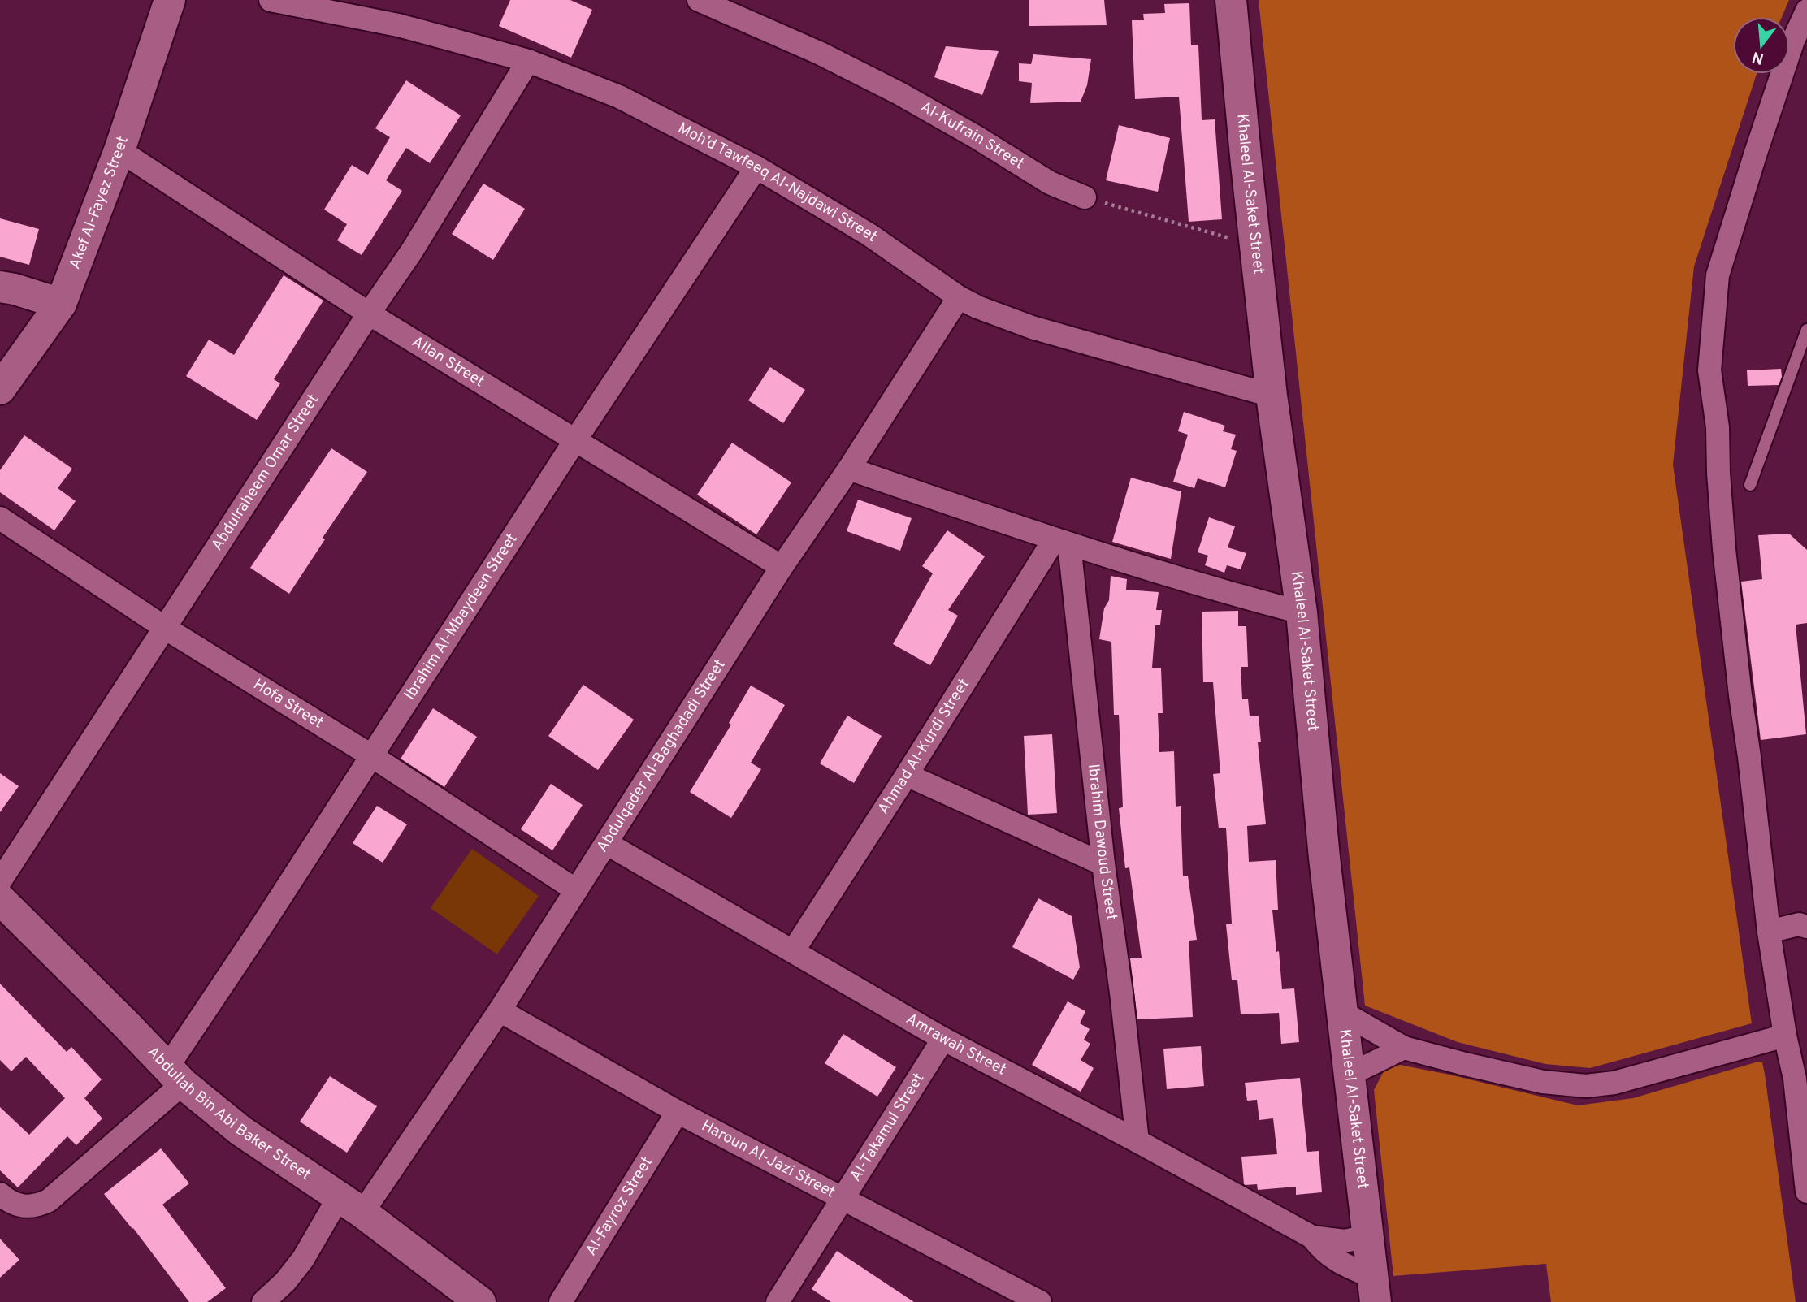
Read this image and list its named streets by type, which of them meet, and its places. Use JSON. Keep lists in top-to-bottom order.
{
  "streets": {
    "street": [
      "Al-Kufrain Street",
      "Moh’d Tawfeeq Al-Najdawi Street",
      "Khaleel Al-Saket Street",
      "Akef Al-Fayez Street",
      "Allan Street",
      "Abdulraheem Omar Street",
      "Ibrahim Al-Mbaydeen Street",
      "Hofa Street",
      "Ahmad Al-Kurdi Street",
      "Abdulqader Al-Baghadadi Street",
      "Ibrahim Dawoud Street",
      "Amrawah Street",
      "Abdullah Bin Abi Baker Street",
      "Al-Takamul Street",
      "Haroun Al-Jazi Street",
      "Al-Fayroz Street"
    ]
  },
  "crossings": [
    ["Moh’d Tawfeeq Al-Najdawi Street", "Khaleel Al-Saket Street"],
    ["Moh’d Tawfeeq Al-Najdawi Street", "Abdulraheem Omar Street"],
    ["Moh’d Tawfeeq Al-Najdawi Street", "Ibrahim Al-Mbaydeen Street"],
    ["Moh’d Tawfeeq Al-Najdawi Street", "Abdulqader Al-Baghadadi Street"],
    ["Khaleel Al-Saket Street", "Amrawah Street"],
    ["Akef Al-Fayez Street", "Allan Street"],
    ["Allan Street", "Abdulraheem Omar Street"],
    ["Allan Street", "Ibrahim Al-Mbaydeen Street"],
    ["Allan Street", "Abdulqader Al-Baghadadi Street"],
    ["Abdulraheem Omar Street", "Hofa Street"],
    ["Ibrahim Al-Mbaydeen Street", "Hofa Street"],
    ["Ibrahim Al-Mbaydeen Street", "Abdullah Bin Abi Baker Street"],
    ["Hofa Street", "Abdulqader Al-Baghadadi Street"],
    ["Ahmad Al-Kurdi Street", "Ibrahim Dawoud Street"],
    ["Ahmad Al-Kurdi Street", "Amrawah Street"],
    ["Abdulqader Al-Baghadadi Street", "Amrawah Street"],
    ["Abdulqader Al-Baghadadi Street", "Abdullah Bin Abi Baker Street"],
    ["Abdulqader Al-Baghadadi Street", "Haroun Al-Jazi Street"],
    ["Ibrahim Dawoud Street", "Amrawah Street"],
    ["Amrawah Street", "Al-Takamul Street"],
    ["Al-Takamul Street", "Haroun Al-Jazi Street"],
    ["Haroun Al-Jazi Street", "Al-Fayroz Street"]
  ],
  "north": "bottom"
}
